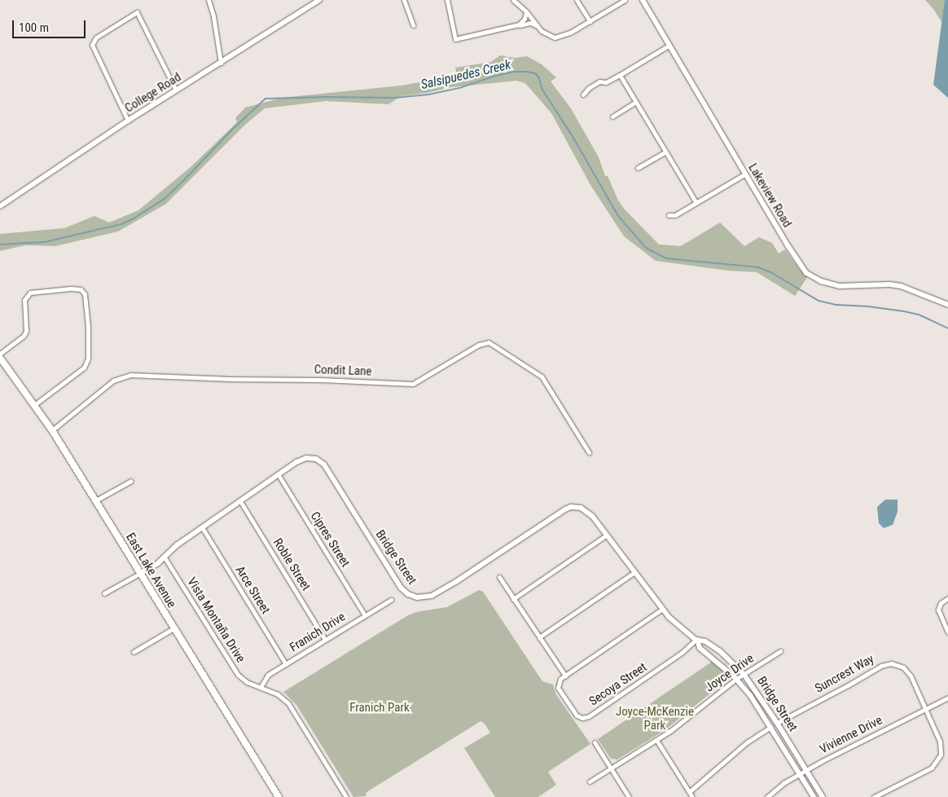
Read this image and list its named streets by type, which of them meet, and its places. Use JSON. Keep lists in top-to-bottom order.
{
  "streets": {
    "main road": ["East Lake Avenue"],
    "street": [
      "College Road",
      "Lakeview Road",
      "Condit Lane",
      "Cipres Street",
      "Bridge Street",
      "Roble Street",
      "Arce Street",
      "Vista Montaña Drive",
      "Franich Drive",
      "Joyce Drive",
      "Suncrest Way",
      "Secoya Street",
      "Vivienne Drive"
    ]
  },
  "crossings": [
    ["Condit Lane", "East Lake Avenue"],
    ["Cipres Street", "Bridge Street"],
    ["Cipres Street", "Franich Drive"],
    ["Bridge Street", "Roble Street"],
    ["Bridge Street", "East Lake Avenue"],
    ["Bridge Street", "Arce Street"],
    ["Bridge Street", "Vista Montaña Drive"],
    ["Bridge Street", "Joyce Drive"],
    ["Bridge Street", "Suncrest Way"],
    ["Bridge Street", "Secoya Street"],
    ["Bridge Street", "Vivienne Drive"],
    ["Roble Street", "Franich Drive"],
    ["Arce Street", "Franich Drive"],
    ["Vista Montaña Drive", "Franich Drive"],
    ["Suncrest Way", "Vivienne Drive"]
  ],
  "water": ["Salsipuedes Creek"],
  "parks": ["Franich Park", "Joyce-McKenzie Park"],
  "scale_bar": "100 m"
}
